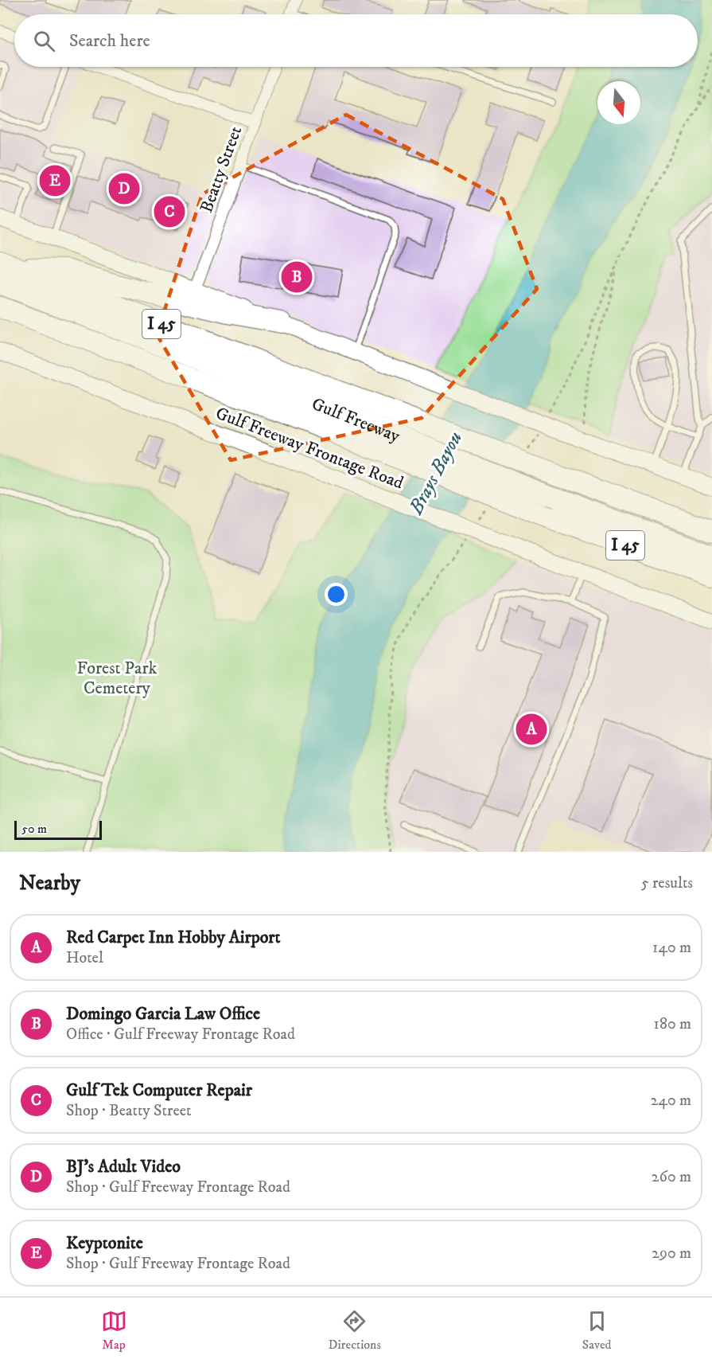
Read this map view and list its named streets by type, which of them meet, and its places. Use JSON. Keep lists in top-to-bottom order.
{
  "streets": {
    "highway": ["I 45", "Gulf Freeway"],
    "main road": ["Gulf Freeway Frontage Road"],
    "street": ["Beatty Street"]
  },
  "water": ["Brays Bayou"],
  "parks": ["Forest Park Cemetery"],
  "scale_bar": "50 m",
  "north": "bottom",
  "page": {
    "search": "Search here",
    "pins": [
      "E",
      "D",
      "C",
      "B",
      "A"
    ],
    "scale": "50 m",
    "heading": ["Nearby", "5 results"],
    "list": [
      {
        "mark": "A",
        "name": "Red Carpet Inn Hobby Airport",
        "note": "Hotel",
        "value": "140 m"
      },
      {
        "mark": "B",
        "name": "Domingo Garcia Law Office",
        "note": "Office · Gulf Freeway Frontage Road",
        "value": "180 m"
      },
      {
        "mark": "C",
        "name": "Gulf Tek Computer Repair",
        "note": "Shop · Beatty Street",
        "value": "240 m"
      },
      {
        "mark": "D",
        "name": "BJ's Adult Video",
        "note": "Shop · Gulf Freeway Frontage Road",
        "value": "260 m"
      },
      {
        "mark": "E",
        "name": "Keyptonite",
        "note": "Shop · Gulf Freeway Frontage Road",
        "value": "290 m"
      }
    ],
    "nav": ["Map", "Directions", "Saved"]
  }
}
